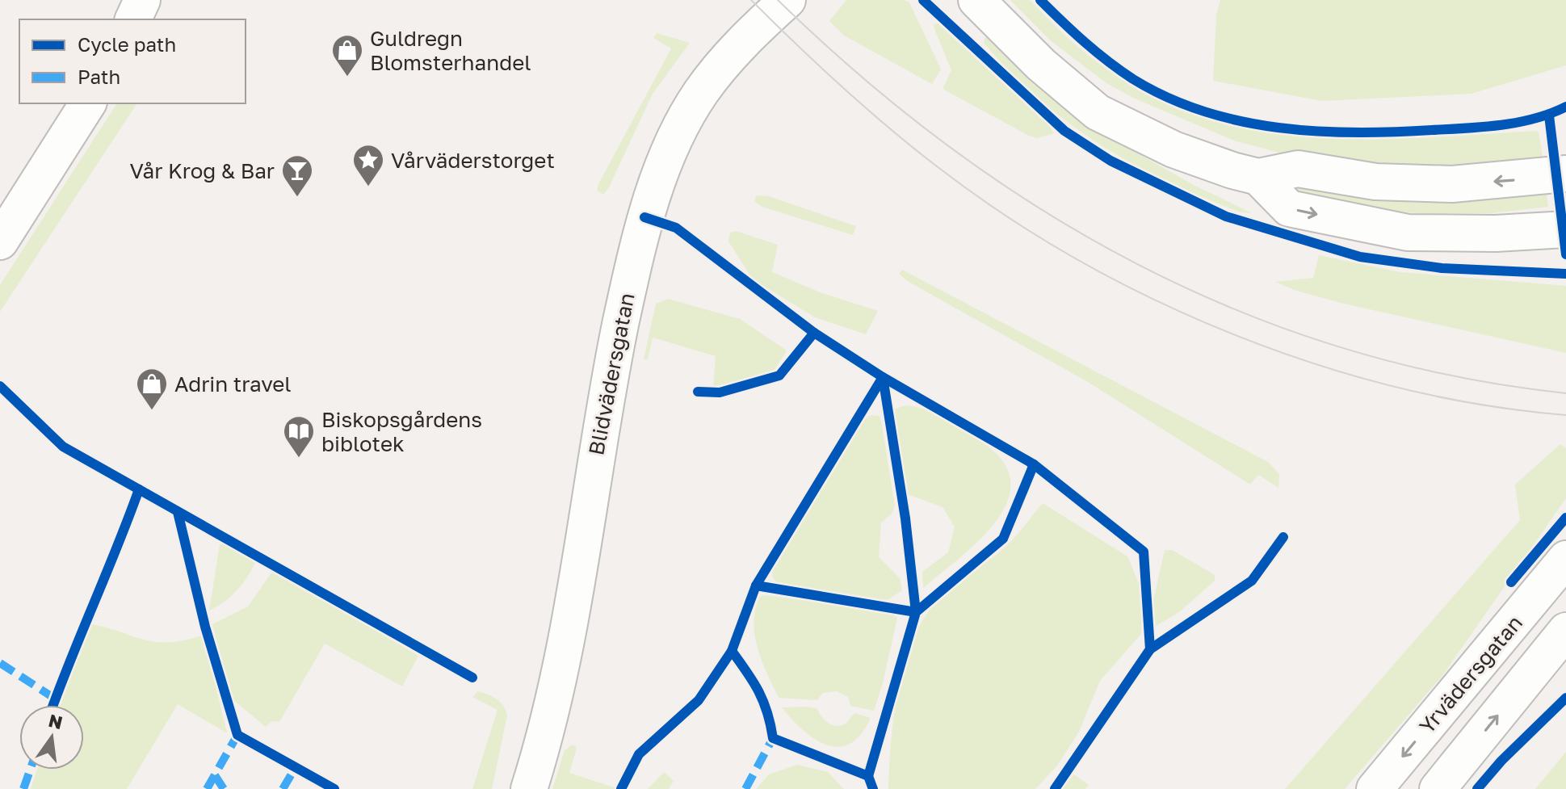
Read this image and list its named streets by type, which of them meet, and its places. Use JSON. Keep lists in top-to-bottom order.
{
  "streets": {
    "street": ["Blidvädersgatan", "Yrvädersgatan"]
  },
  "places": {
    "shop": ["Guldregn Blomsterhandel", "Adrin travel"],
    "place": ["Vårväderstorget"],
    "bar": ["Vår Krog & Bar"],
    "library": ["Biskopsgårdens biblotek"]
  },
  "legend": ["Cycle path", "Path"],
  "north": "top"
}
